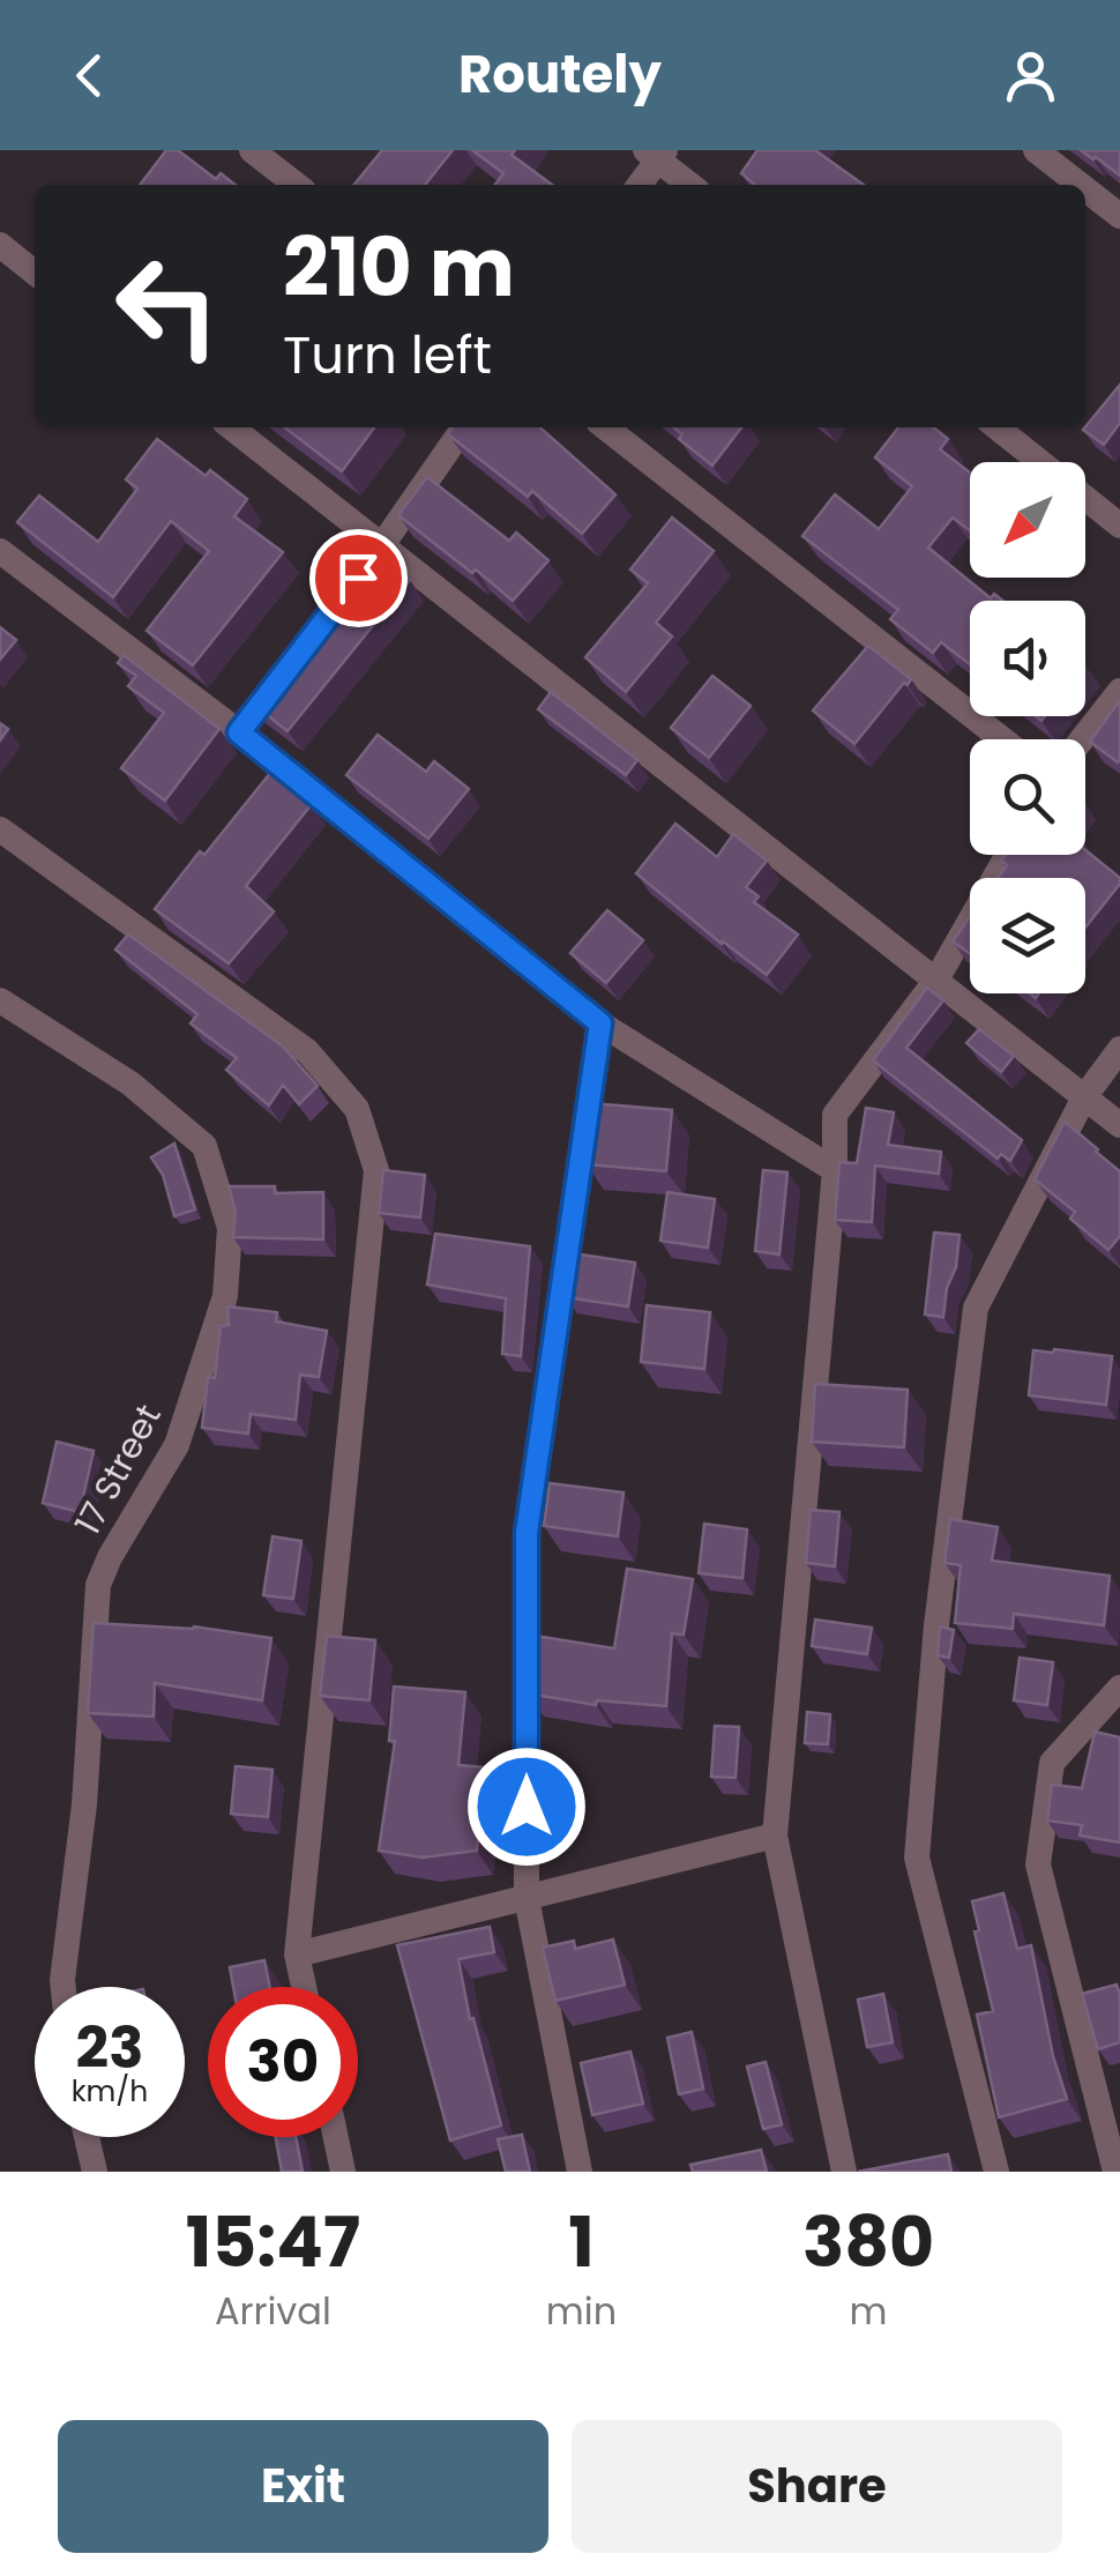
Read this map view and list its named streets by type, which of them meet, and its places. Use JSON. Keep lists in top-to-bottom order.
{
  "streets": {
    "street": ["17 Street"]
  },
  "north": "bottom left",
  "page": {
    "header": "Routely",
    "turn": ["210 m", "Turn left"],
    "speed": "23 km/h",
    "limit": "30",
    "eta": [
      "15:47",
      "Arrival",
      "1",
      "min",
      "380",
      "m"
    ],
    "buttons": ["Exit", "Share"]
  }
}
